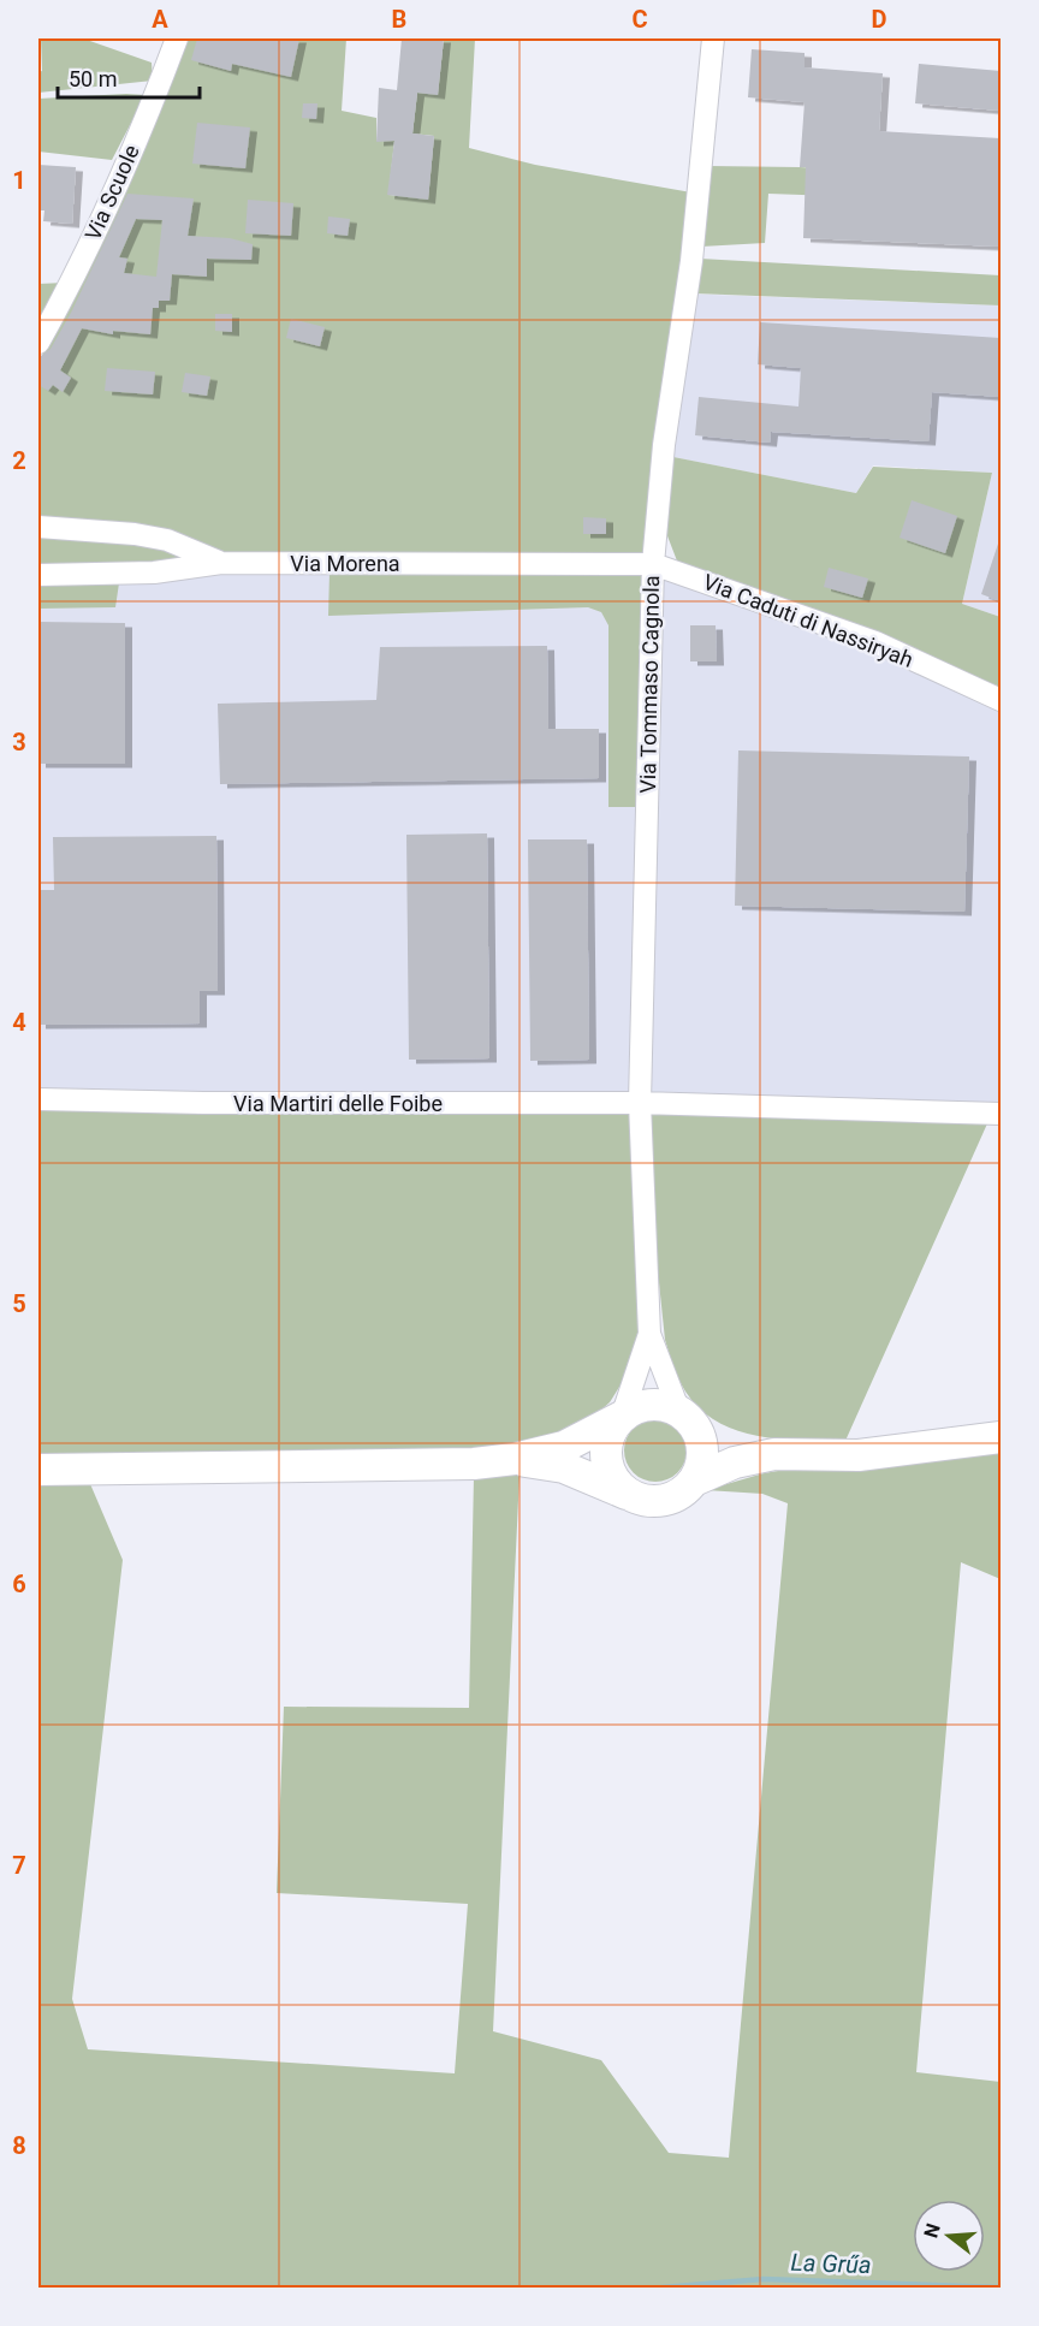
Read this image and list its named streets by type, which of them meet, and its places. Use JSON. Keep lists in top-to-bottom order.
{
  "streets": {
    "street": [
      "Via Scuole",
      "Via Morena",
      "Via Caduti di Nassiryah",
      "Via Tommaso Cagnola",
      "Via Martiri delle Foibe"
    ]
  },
  "crossings": [
    ["Via Morena", "Via Caduti di Nassiryah"],
    ["Via Morena", "Via Tommaso Cagnola"],
    ["Via Caduti di Nassiryah", "Via Tommaso Cagnola"],
    ["Via Tommaso Cagnola", "Via Martiri delle Foibe"]
  ],
  "water": ["La Grűa"],
  "scale_bar": "50 m",
  "north": "left",
  "grid": {
    "columns": [
      "A",
      "B",
      "C",
      "D"
    ],
    "rows": [
      "1",
      "2",
      "3",
      "4",
      "5",
      "6",
      "7",
      "8"
    ]
  }
}
